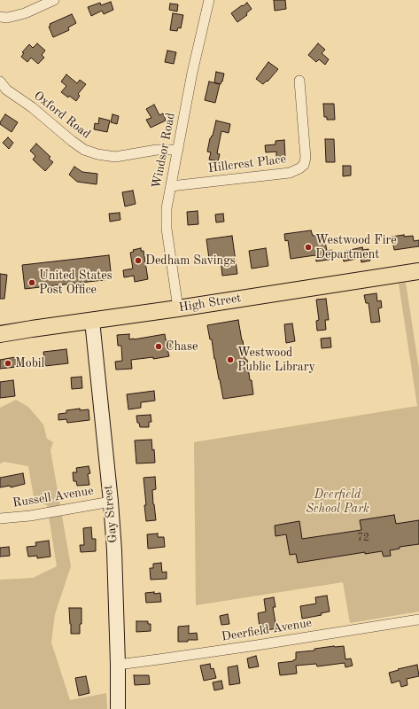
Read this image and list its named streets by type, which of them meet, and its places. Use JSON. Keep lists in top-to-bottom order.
{
  "streets": {
    "main road": ["High Street"],
    "street": [
      "Oxford Road",
      "Windsor Road",
      "Hillcrest Place",
      "Russell Avenue",
      "Gay Street",
      "Deerfield Avenue"
    ]
  },
  "crossings": [
    ["Oxford Road", "Windsor Road"],
    ["Windsor Road", "Hillcrest Place"],
    ["Windsor Road", "High Street"],
    ["High Street", "Gay Street"],
    ["Russell Avenue", "Gay Street"],
    ["Gay Street", "Deerfield Avenue"]
  ],
  "parks": ["Deerfield School Park"],
  "places": [
    "Westwood Fire Department",
    "Dedham Savings",
    "United States Post Office",
    "Chase",
    "Westwood Public Library",
    "Mobil"
  ],
  "house_numbers": ["72"]
}
